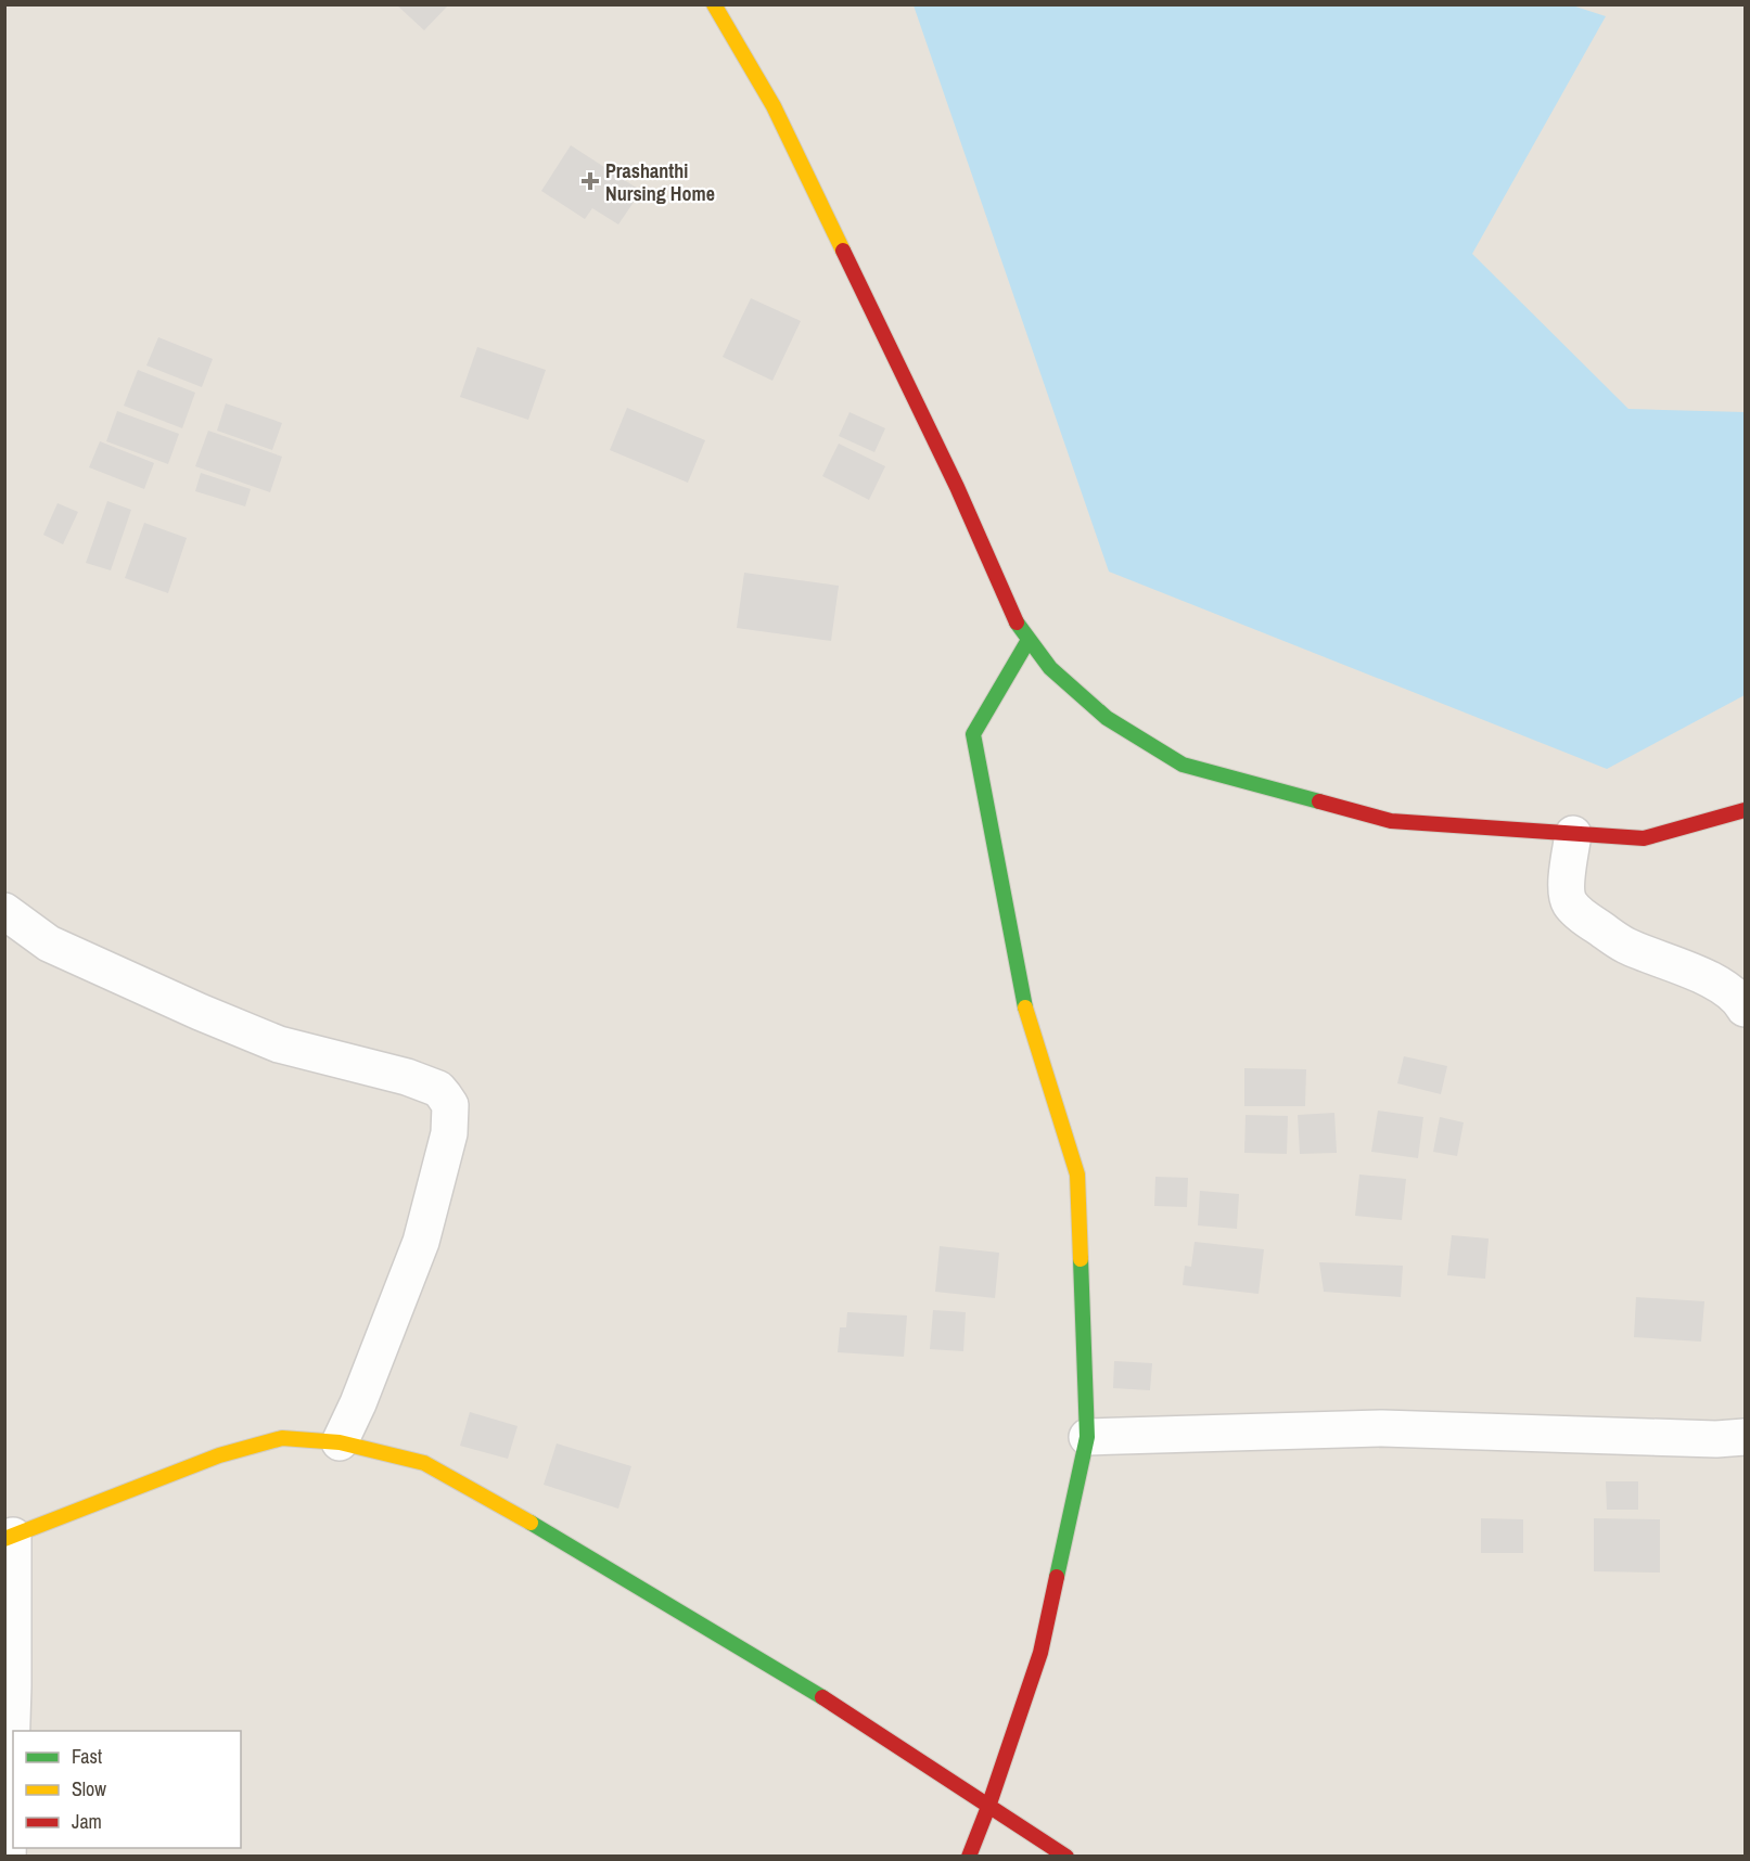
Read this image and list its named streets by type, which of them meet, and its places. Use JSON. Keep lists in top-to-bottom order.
{
  "places": {
    "health": ["Prashanthi Nursing Home"]
  },
  "legend": ["Fast", "Slow", "Jam"]
}
